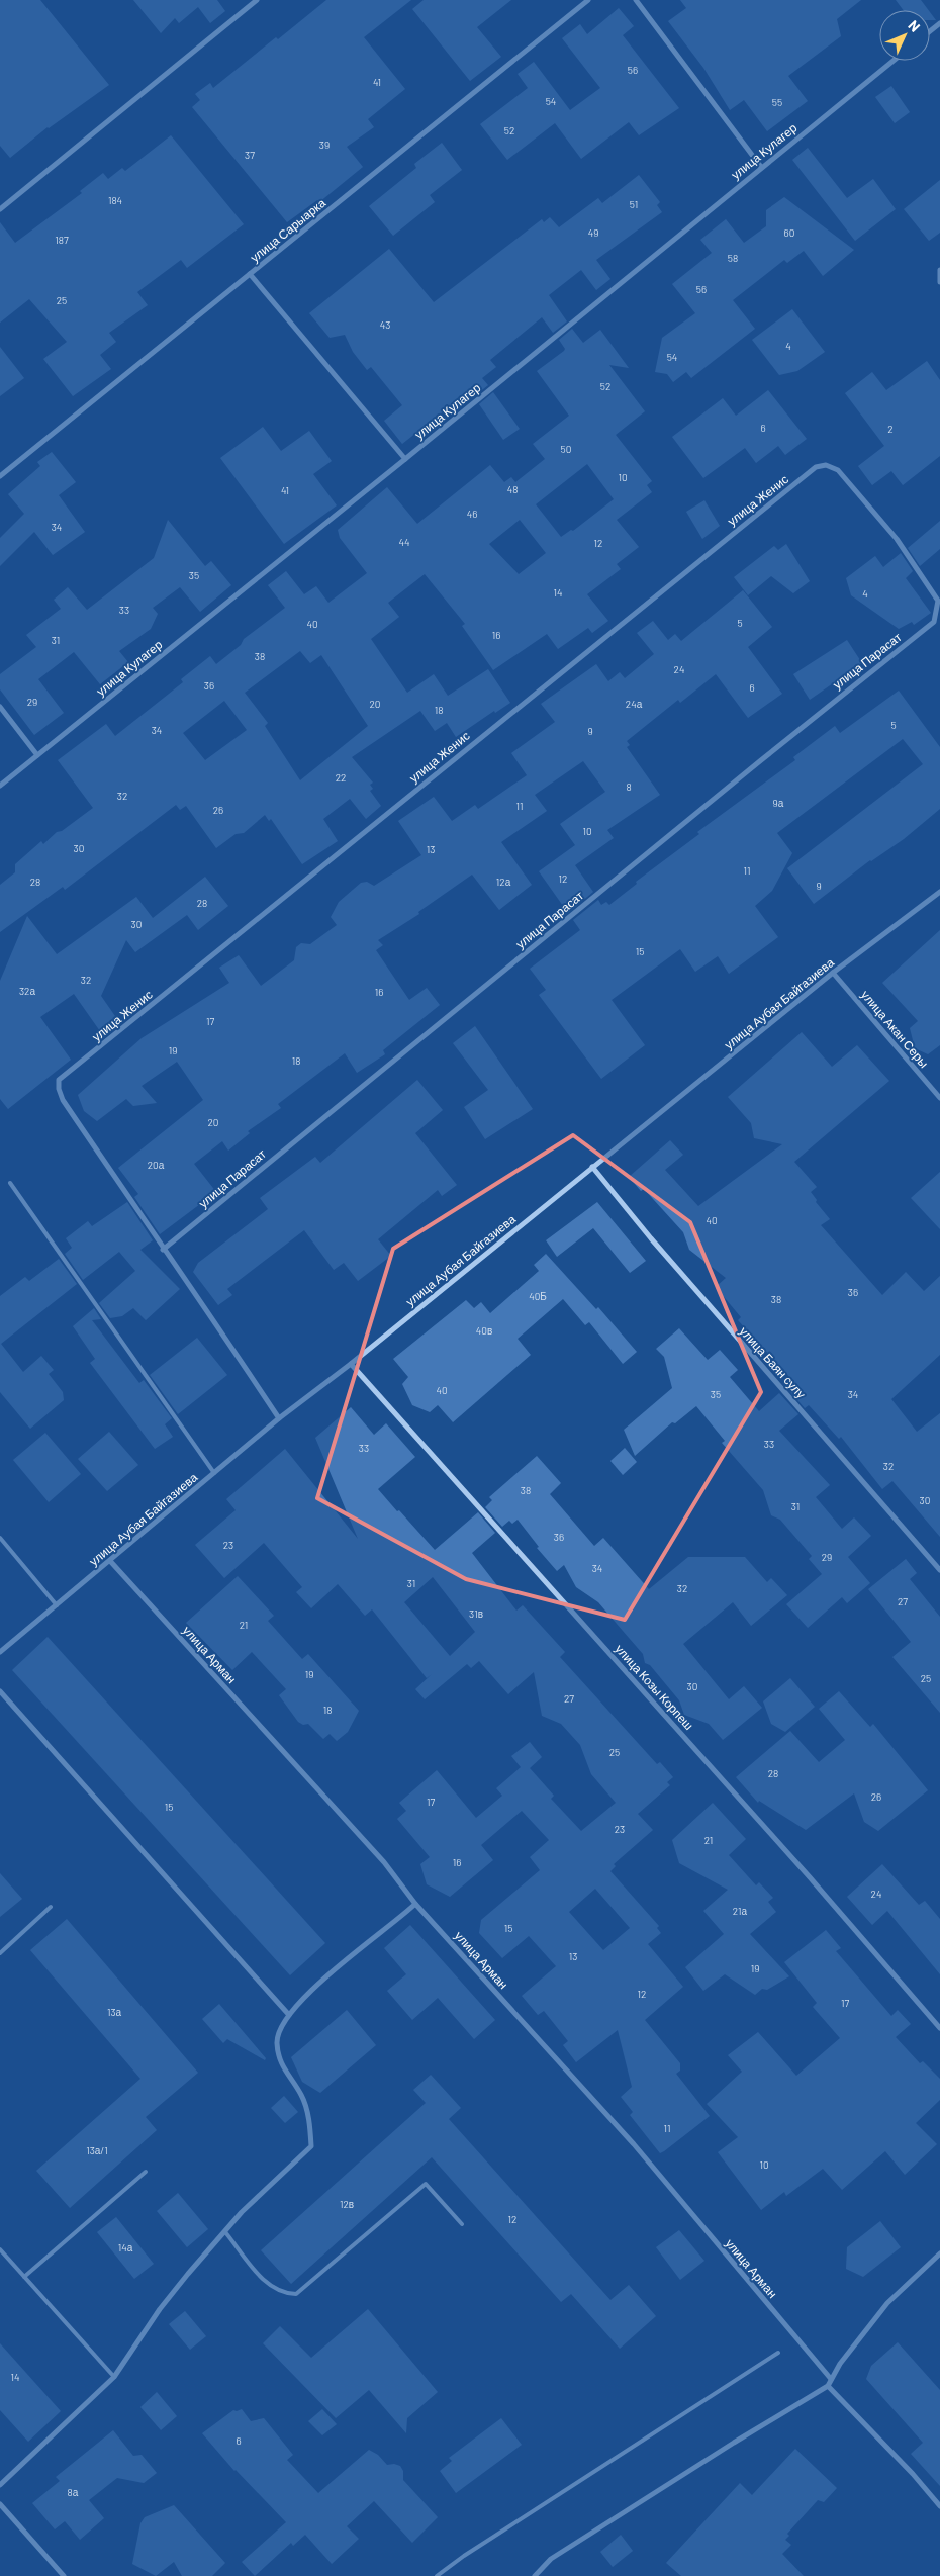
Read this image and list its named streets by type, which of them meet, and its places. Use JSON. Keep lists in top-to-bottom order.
{
  "streets": {
    "street": [
      "улица Кулагер",
      "улица Сарыарка",
      "улица Женис",
      "улица Парасат",
      "улица Аубая Байгазиева",
      "улица Акан Серы",
      "улица Баян сулу",
      "улица Арман",
      "улица Козы Корпеш"
    ]
  },
  "crossings": [
    ["улица Женис", "улица Парасат"],
    ["улица Аубая Байгазиева", "улица Акан Серы"],
    ["улица Аубая Байгазиева", "улица Баян сулу"],
    ["улица Аубая Байгазиева", "улица Арман"],
    ["улица Аубая Байгазиева", "улица Козы Корпеш"]
  ],
  "house_numbers": [
    "56",
    "41",
    "54",
    "55",
    "52",
    "39",
    "37",
    "184",
    "51",
    "49",
    "60",
    "187",
    "58",
    "56",
    "25",
    "43",
    "4",
    "54",
    "52",
    "6",
    "2",
    "50",
    "10",
    "48",
    "41",
    "46",
    "34",
    "44",
    "12",
    "35",
    "14",
    "4",
    "33",
    "5",
    "40",
    "16",
    "31",
    "38",
    "24",
    "36",
    "6",
    "29",
    "20",
    "24а",
    "18",
    "5",
    "34",
    "9",
    "22",
    "8",
    "32",
    "9а",
    "11",
    "26",
    "10",
    "30",
    "13",
    "11",
    "12",
    "28",
    "12а",
    "9",
    "28",
    "30",
    "15",
    "32",
    "32а",
    "16",
    "17",
    "19",
    "18",
    "20",
    "20а",
    "40",
    "36",
    "40Б",
    "38",
    "40в",
    "40",
    "35",
    "34",
    "33",
    "33",
    "32",
    "38",
    "30",
    "31",
    "36",
    "23",
    "29",
    "34",
    "31",
    "32",
    "27",
    "31в",
    "21",
    "19",
    "25",
    "30",
    "27",
    "18",
    "25",
    "28",
    "26",
    "17",
    "15",
    "23",
    "21",
    "16",
    "24",
    "21а",
    "15",
    "13",
    "19",
    "12",
    "17",
    "13а",
    "11",
    "13а/1",
    "10",
    "12в",
    "12",
    "14а",
    "14",
    "6",
    "8а"
  ],
  "north": "top right"
}
